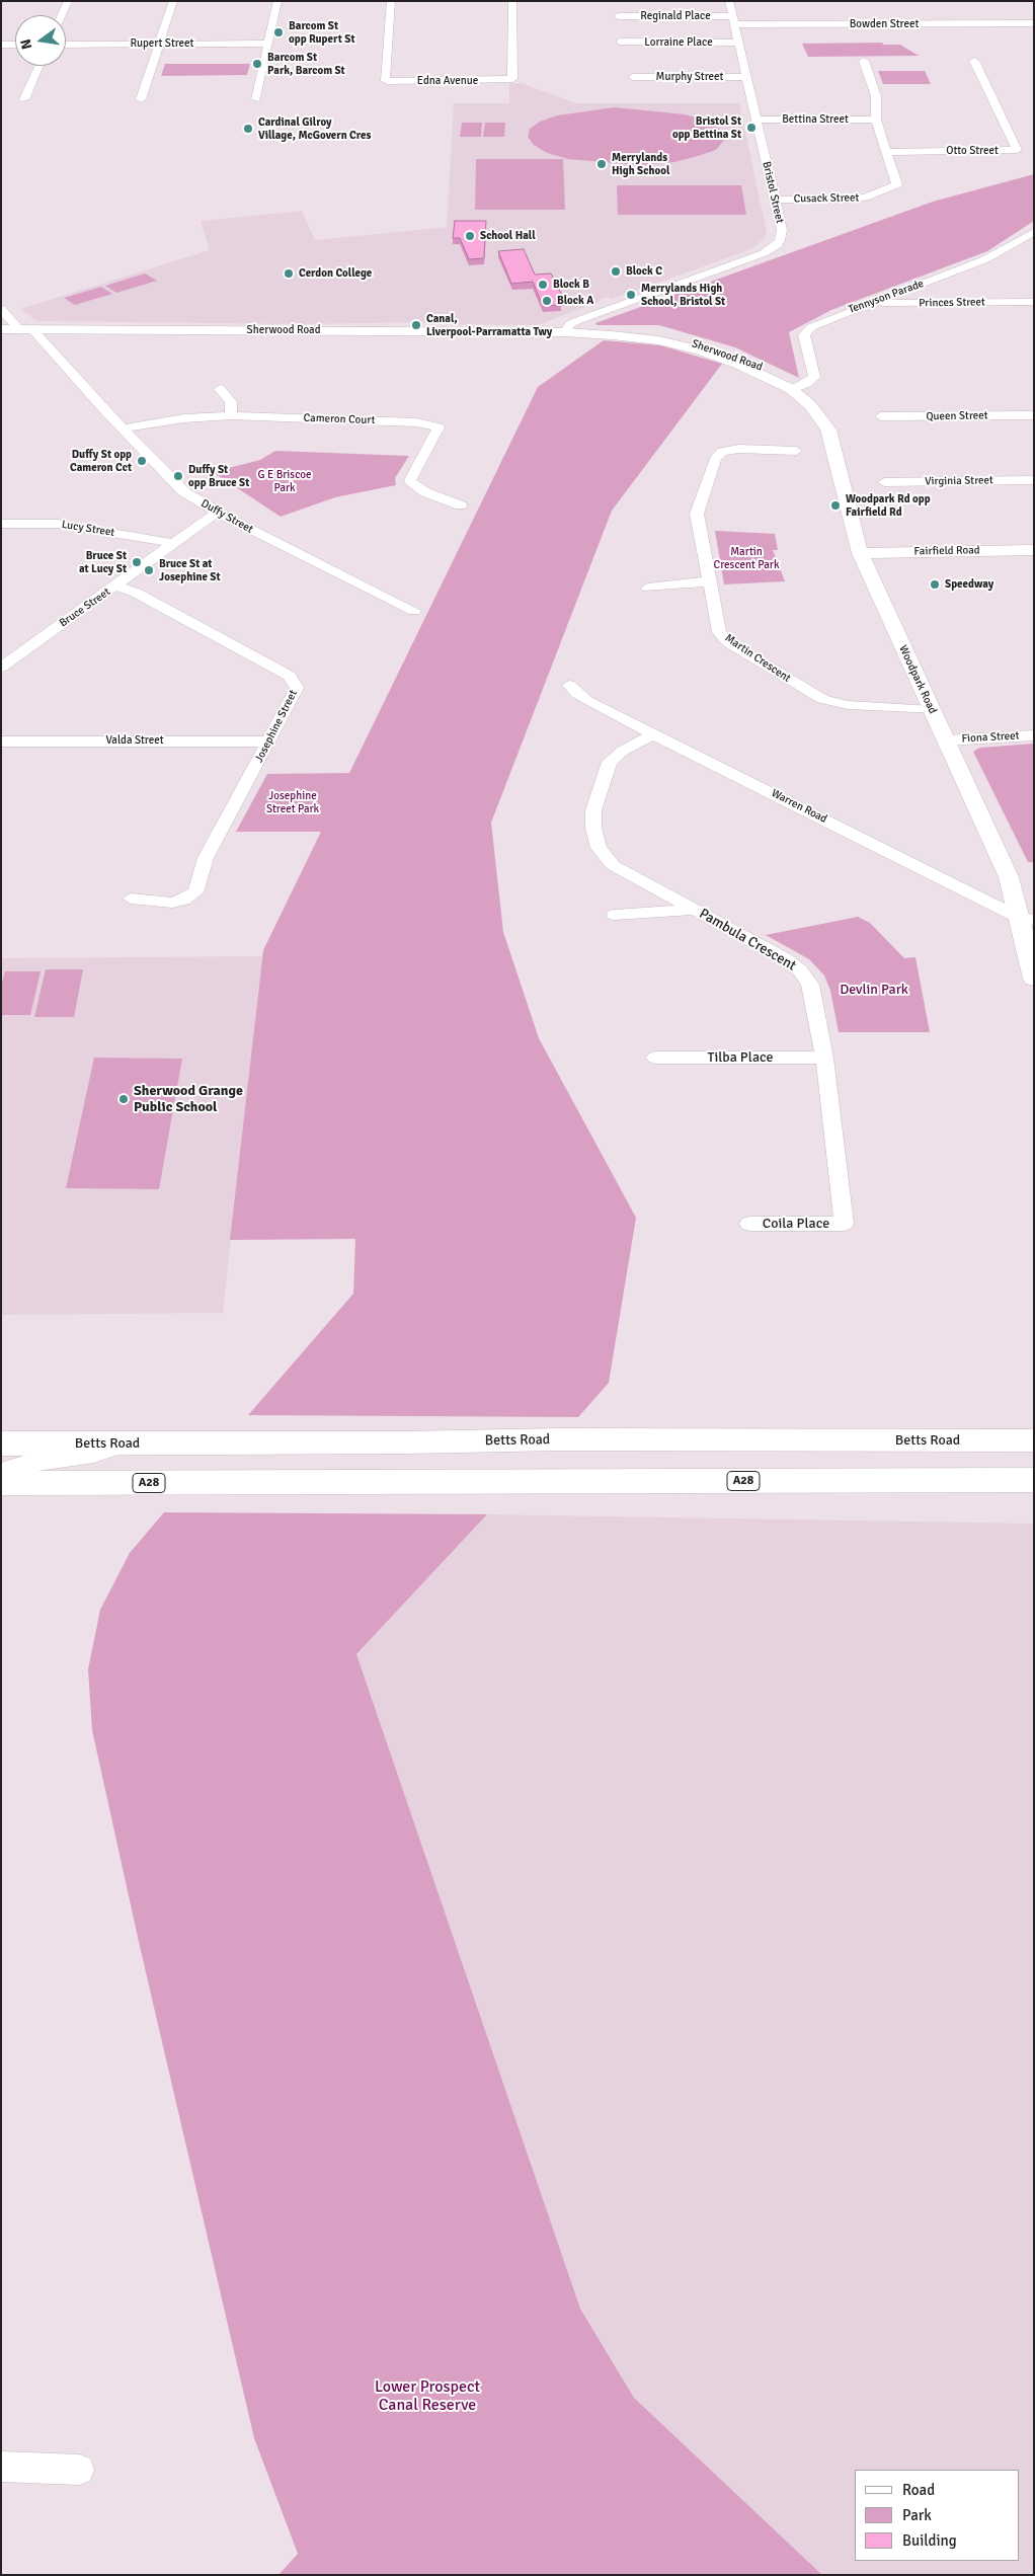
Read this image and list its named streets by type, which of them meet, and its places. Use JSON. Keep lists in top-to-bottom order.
{
  "streets": {
    "highway": ["Betts Road", "A28"],
    "main road": ["Sherwood Road", "Fairfield Road", "Woodpark Road"],
    "street": [
      "Reginald Place",
      "Bowden Street",
      "Lorraine Place",
      "Rupert Street",
      "Murphy Street",
      "Edna Avenue",
      "Bettina Street",
      "Otto Street",
      "Bristol Street",
      "Cusack Street",
      "Tennyson Parade",
      "Princes Street",
      "Queen Street",
      "Cameron Court",
      "Virginia Street",
      "Duffy Street",
      "Lucy Street",
      "Bruce Street",
      "Martin Crescent",
      "Josephine Street",
      "Fiona Street",
      "Valda Street",
      "Warren Road",
      "Pambula Crescent",
      "Tilba Place",
      "Coila Place"
    ]
  },
  "crossings": [
    ["Reginald Place", "Bowden Street"],
    ["Reginald Place", "Bristol Street"],
    ["Bowden Street", "Bristol Street"],
    ["Lorraine Place", "Bristol Street"],
    ["Murphy Street", "Bristol Street"],
    ["Bettina Street", "Bristol Street"],
    ["Bettina Street", "Cusack Street"],
    ["Otto Street", "Cusack Street"],
    ["Bristol Street", "Cusack Street"],
    ["Bristol Street", "Sherwood Road"],
    ["Tennyson Parade", "Princes Street"],
    ["Tennyson Parade", "Sherwood Road"],
    ["Tennyson Parade", "Woodpark Road"],
    ["Sherwood Road", "Duffy Street"],
    ["Sherwood Road", "Woodpark Road"],
    ["Cameron Court", "Duffy Street"],
    ["Duffy Street", "Bruce Street"],
    ["Lucy Street", "Bruce Street"],
    ["Fairfield Road", "Woodpark Road"],
    ["Bruce Street", "Josephine Street"],
    ["Martin Crescent", "Woodpark Road"],
    ["Woodpark Road", "Fiona Street"],
    ["Woodpark Road", "Warren Road"],
    ["Josephine Street", "Valda Street"],
    ["Warren Road", "Pambula Crescent"],
    ["Pambula Crescent", "Tilba Place"],
    ["Pambula Crescent", "Coila Place"]
  ],
  "parks": [
    "G E Briscoe Park",
    "Martin Crescent Park",
    "Josephine Street Park",
    "Devlin Park",
    "Lower Prospect Canal Reserve"
  ],
  "places": [
    "Barcom St opp Rupert St",
    "Barcom St Park, Barcom St",
    "Bristol St opp Bettina St",
    "Cardinal Gilroy Village, McGovern Cres",
    "Merrylands High School",
    "School Hall",
    "Block C",
    "Cerdon College",
    "Block B",
    "Merrylands High School, Bristol St",
    "Block A",
    "Canal, Liverpool-Parramatta Twy",
    "Duffy St opp Cameron Cct",
    "Duffy St opp Bruce St",
    "Woodpark Rd opp Fairfield Rd",
    "Bruce St at Lucy St",
    "Bruce St at Josephine St",
    "Speedway",
    "Sherwood Grange Public School"
  ],
  "legend": ["Road", "Park", "Building"],
  "north": "left"
}
